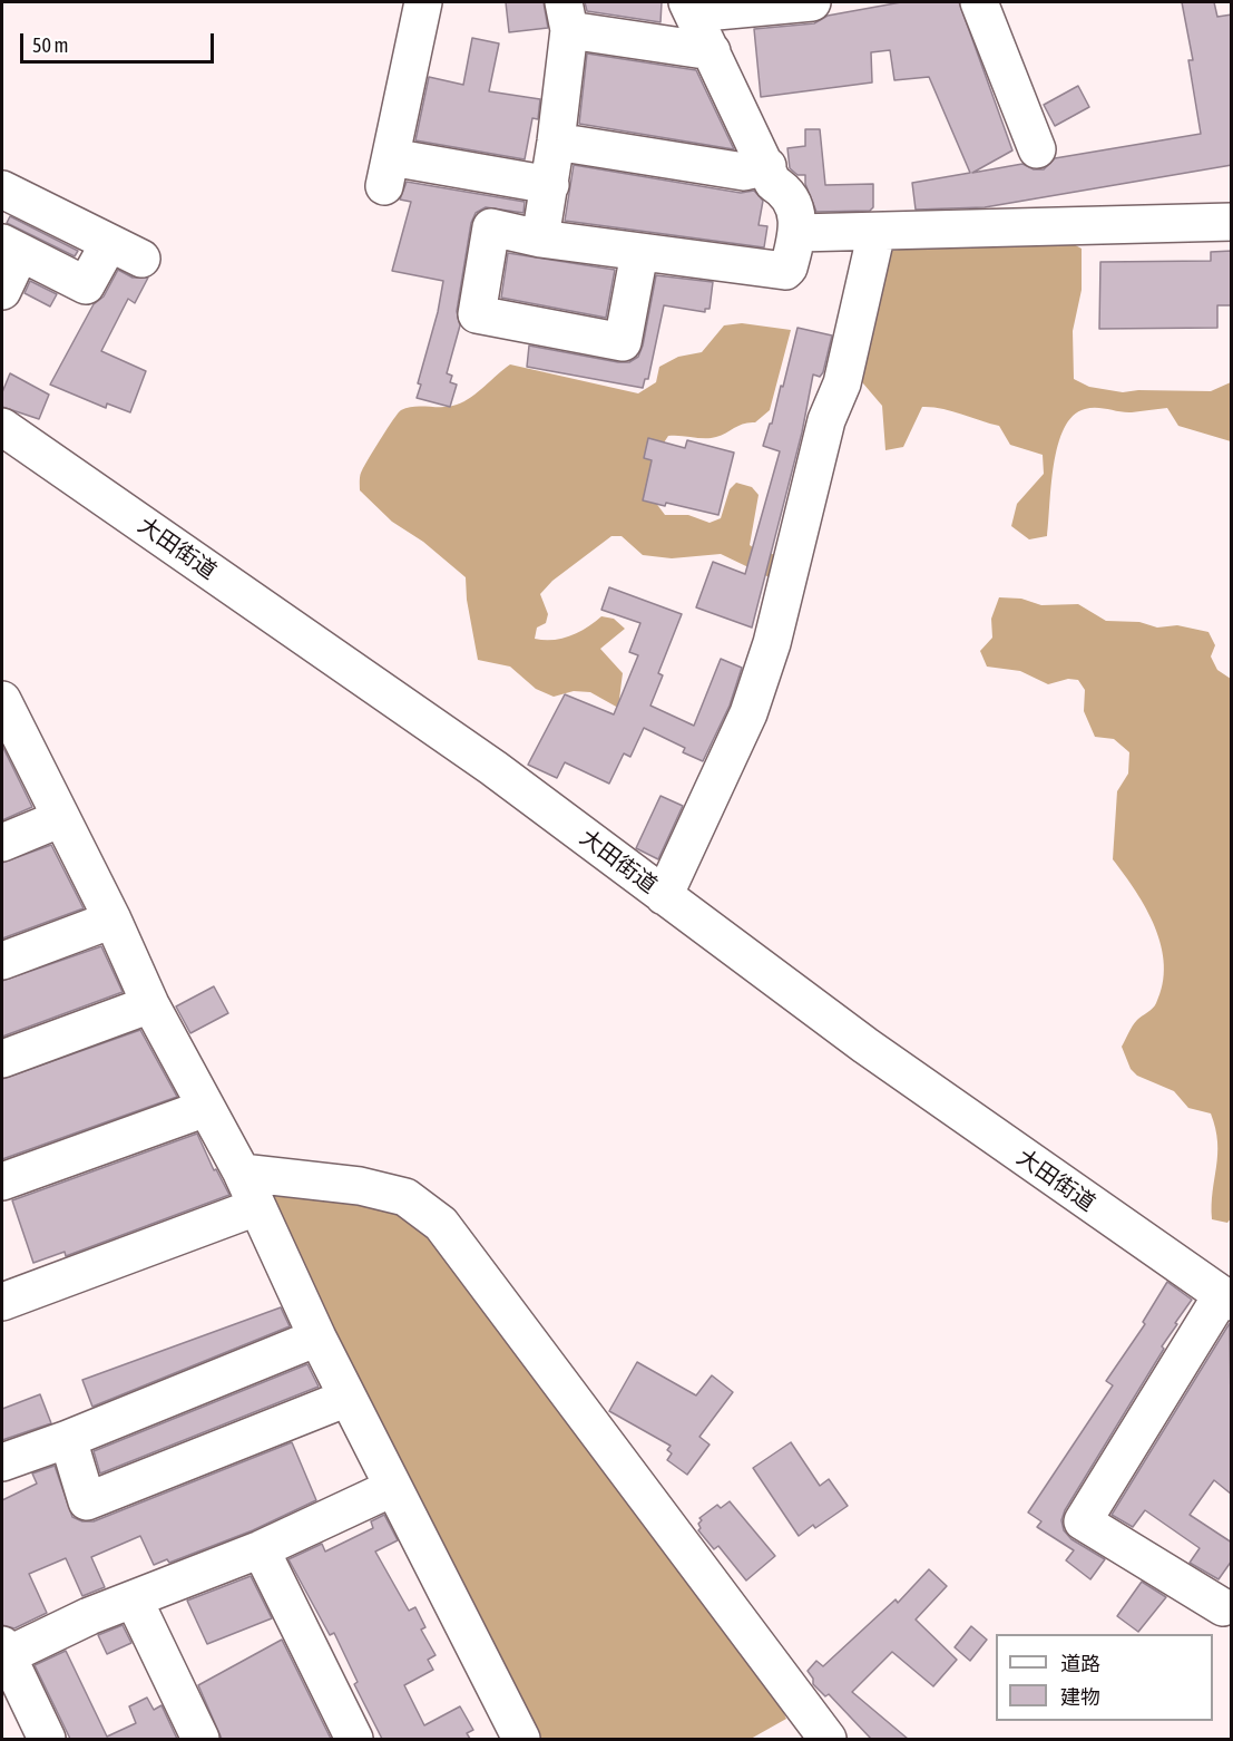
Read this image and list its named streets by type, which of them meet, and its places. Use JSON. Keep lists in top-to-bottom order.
{
  "streets": {
    "street": ["大田街道"]
  },
  "legend": ["道路", "建物"],
  "scale_bar": "50 m"
}
